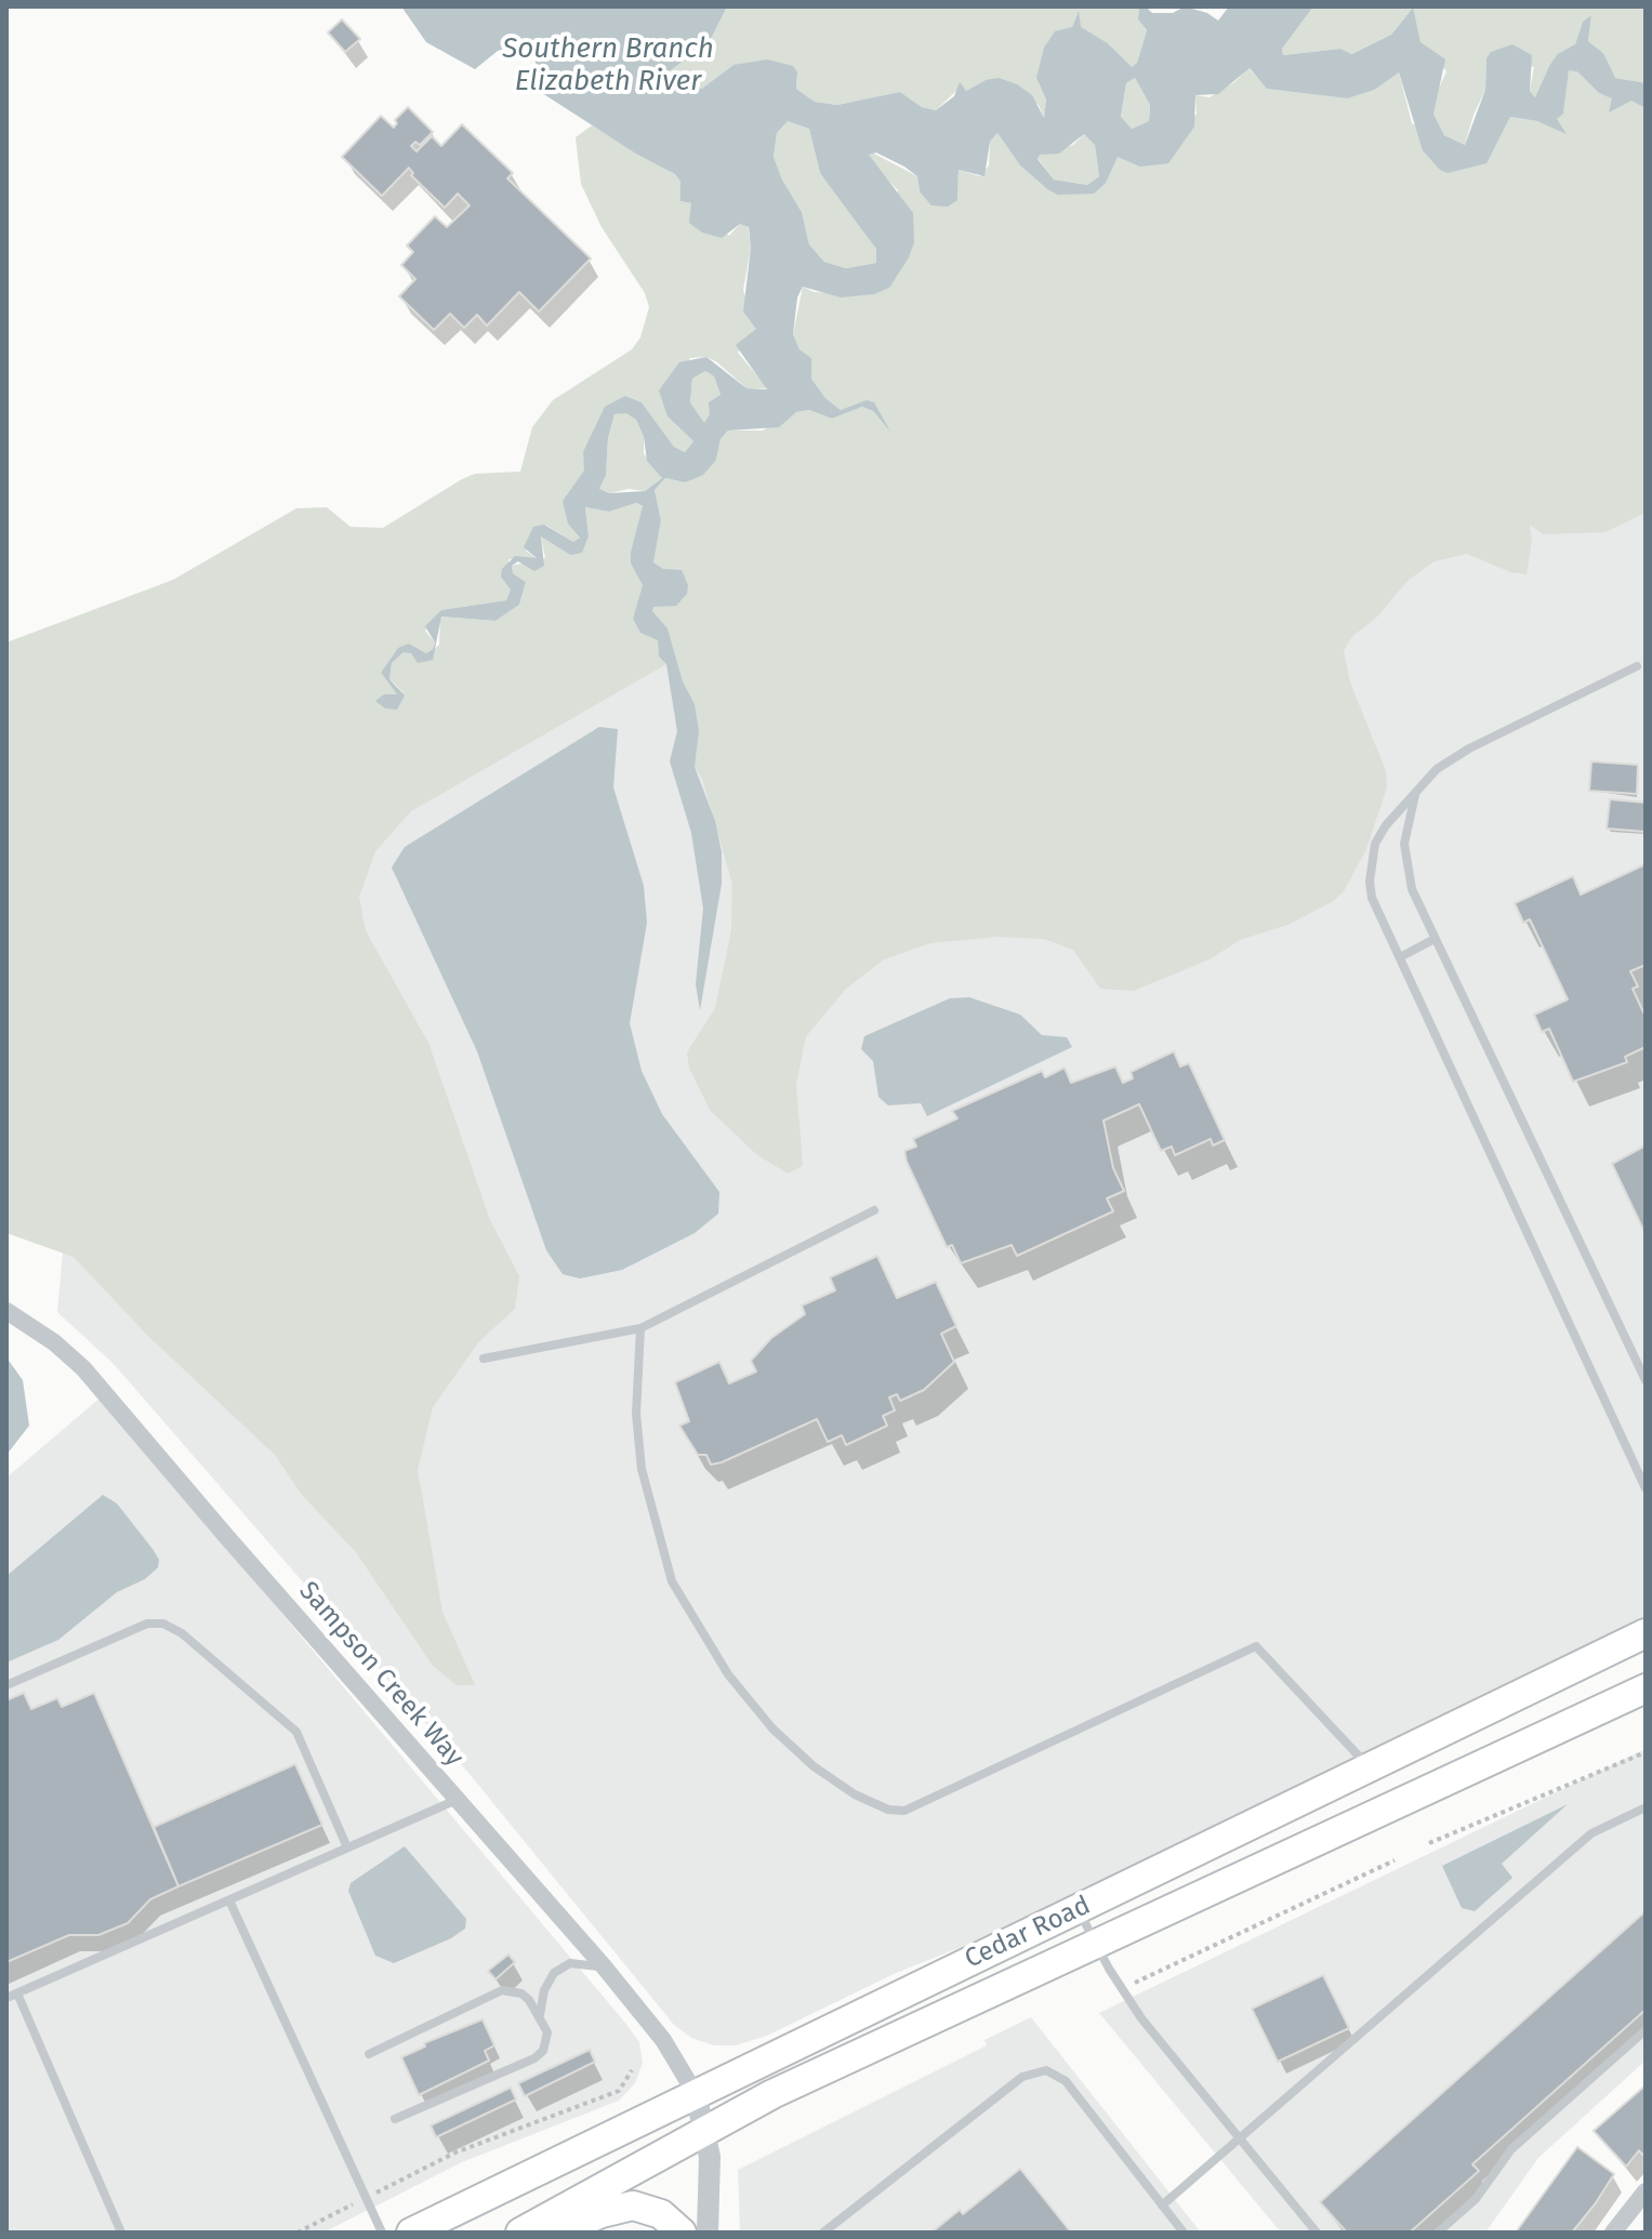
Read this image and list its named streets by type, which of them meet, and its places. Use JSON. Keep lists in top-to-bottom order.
{
  "streets": {
    "main road": ["Cedar Road"],
    "street": ["Sampson Creek Way"]
  },
  "crossings": [
    ["Sampson Creek Way", "Cedar Road"]
  ],
  "water": ["Southern Branch Elizabeth River"]
}
